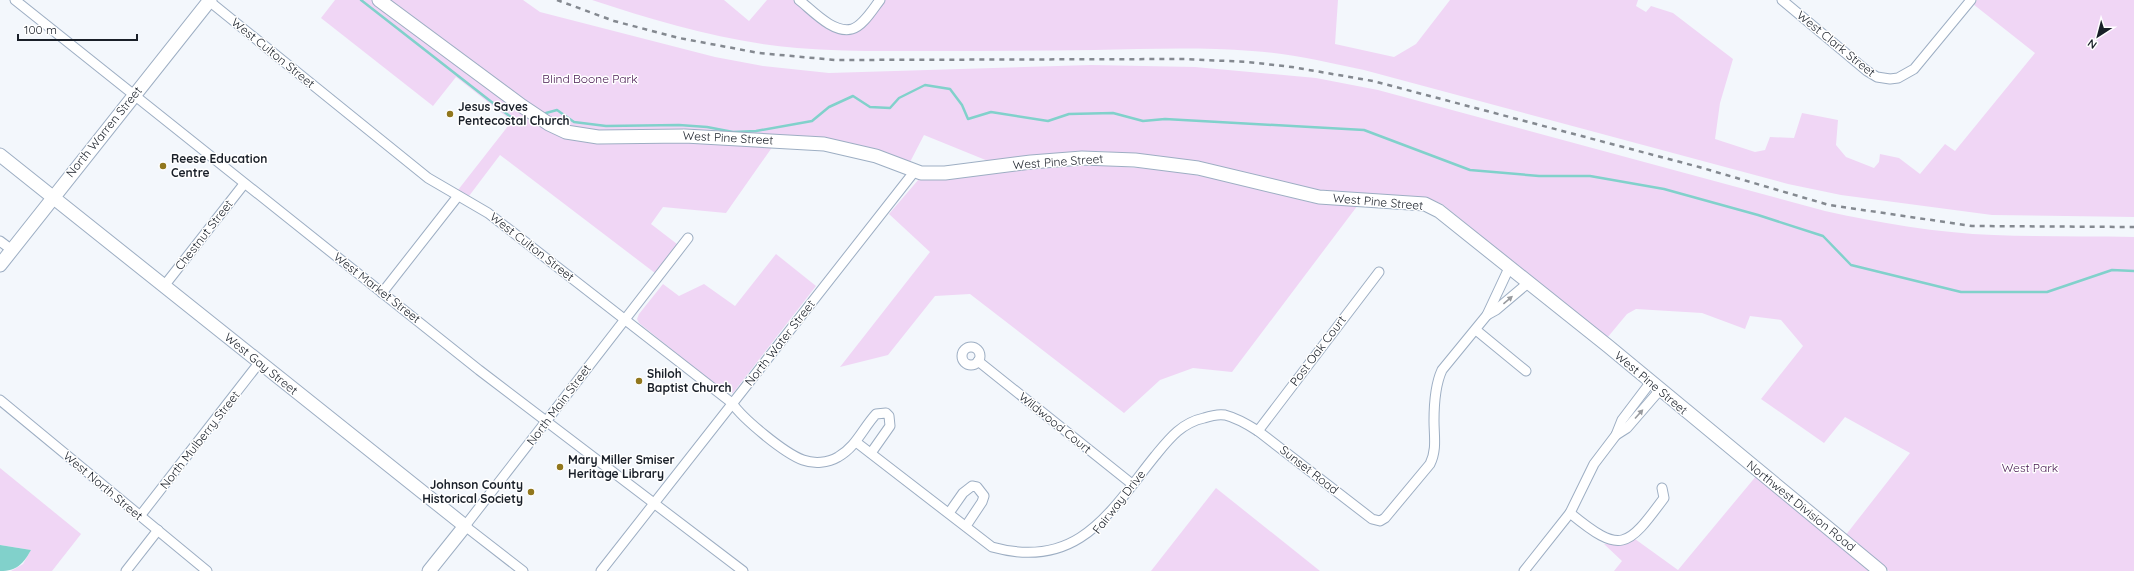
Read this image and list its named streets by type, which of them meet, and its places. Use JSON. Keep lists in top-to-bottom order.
{
  "streets": {
    "street": [
      "West Clark Street",
      "West Culton Street",
      "North Warren Street",
      "West Pine Street",
      "Chestnut Street",
      "West Market Street",
      "North Water Street",
      "Post Oak Court",
      "West Gay Street",
      "North Main Street",
      "Wildwood Court",
      "North Mulberry Street",
      "Sunset Road",
      "West North Street",
      "Fairway Drive",
      "Northwest Division Road"
    ]
  },
  "crossings": [
    ["West Culton Street", "North Warren Street"],
    ["West Culton Street", "North Water Street"],
    ["West Culton Street", "North Main Street"],
    ["West Culton Street", "Fairway Drive"],
    ["North Warren Street", "West Market Street"],
    ["North Warren Street", "West Gay Street"],
    ["West Pine Street", "North Water Street"],
    ["West Pine Street", "Northwest Division Road"],
    ["Chestnut Street", "West Market Street"],
    ["Chestnut Street", "West Gay Street"],
    ["West Market Street", "North Water Street"],
    ["West Market Street", "North Main Street"],
    ["Post Oak Court", "Sunset Road"],
    ["Post Oak Court", "Fairway Drive"],
    ["West Gay Street", "North Main Street"],
    ["West Gay Street", "North Mulberry Street"],
    ["Wildwood Court", "Fairway Drive"],
    ["North Mulberry Street", "West North Street"],
    ["Sunset Road", "Fairway Drive"]
  ],
  "parks": ["Blind Boone Park", "West Park"],
  "places": [
    "Jesus Saves Pentecostal Church",
    "Reese Education Centre",
    "Shiloh Baptist Church",
    "Mary Miller Smiser Heritage Library",
    "Johnson County Historical Society"
  ],
  "scale_bar": "100 m",
  "north": "bottom left"
}
